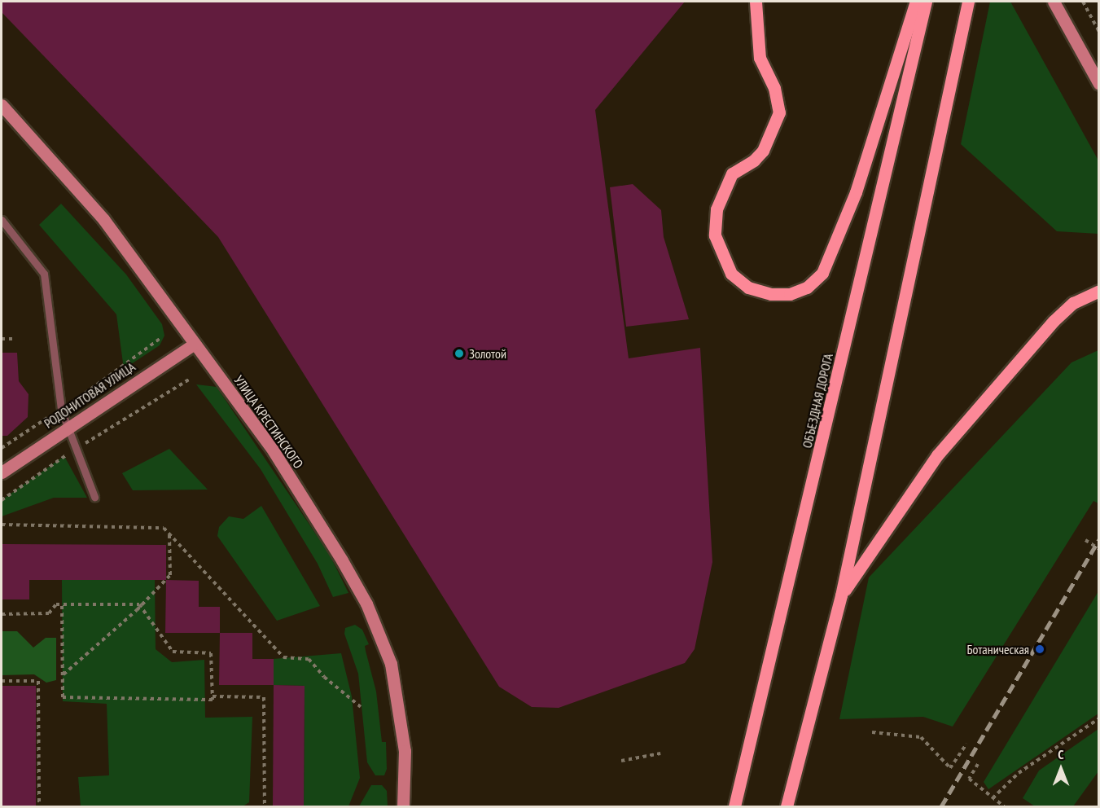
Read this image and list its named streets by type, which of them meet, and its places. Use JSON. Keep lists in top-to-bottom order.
{
  "streets": {
    "main road": ["ОБЪЕЗДНАЯ ДОРОГА"],
    "street": ["РОДОНИТОВАЯ УЛИЦА", "УЛИЦА КРЕСТИНСКОГО"]
  },
  "crossings": [
    ["РОДОНИТОВАЯ УЛИЦА", "УЛИЦА КРЕСТИНСКОГО"]
  ],
  "places": ["Золотой", "Ботаническая"],
  "north": "top"
}
